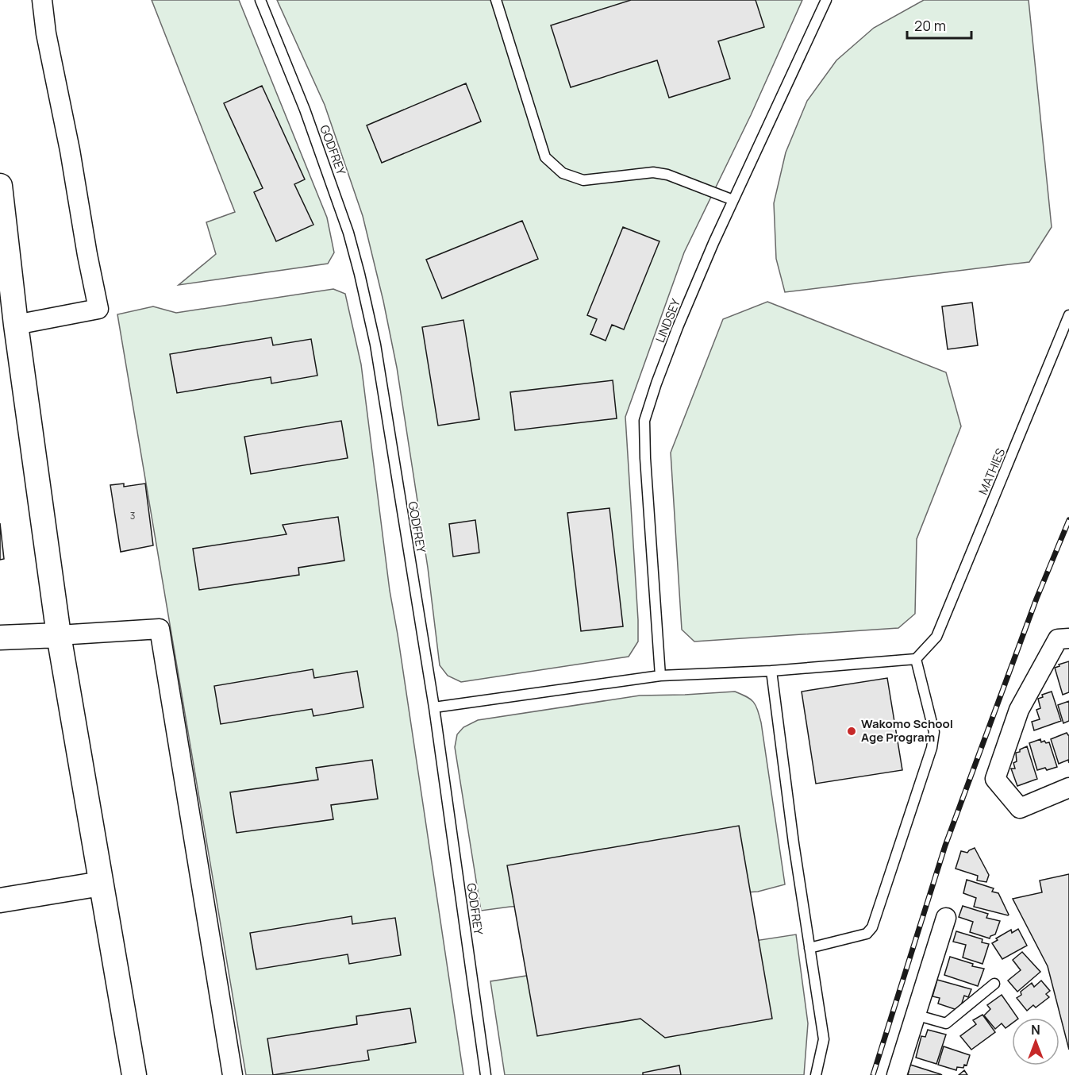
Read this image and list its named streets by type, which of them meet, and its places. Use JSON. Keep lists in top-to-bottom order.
{
  "streets": {
    "lane": ["GODFREY", "LINDSEY", "MATHIES"]
  },
  "places": ["Wakomo School Age Program"],
  "house_numbers": ["3"],
  "scale_bar": "20 m",
  "north": "top"
}
